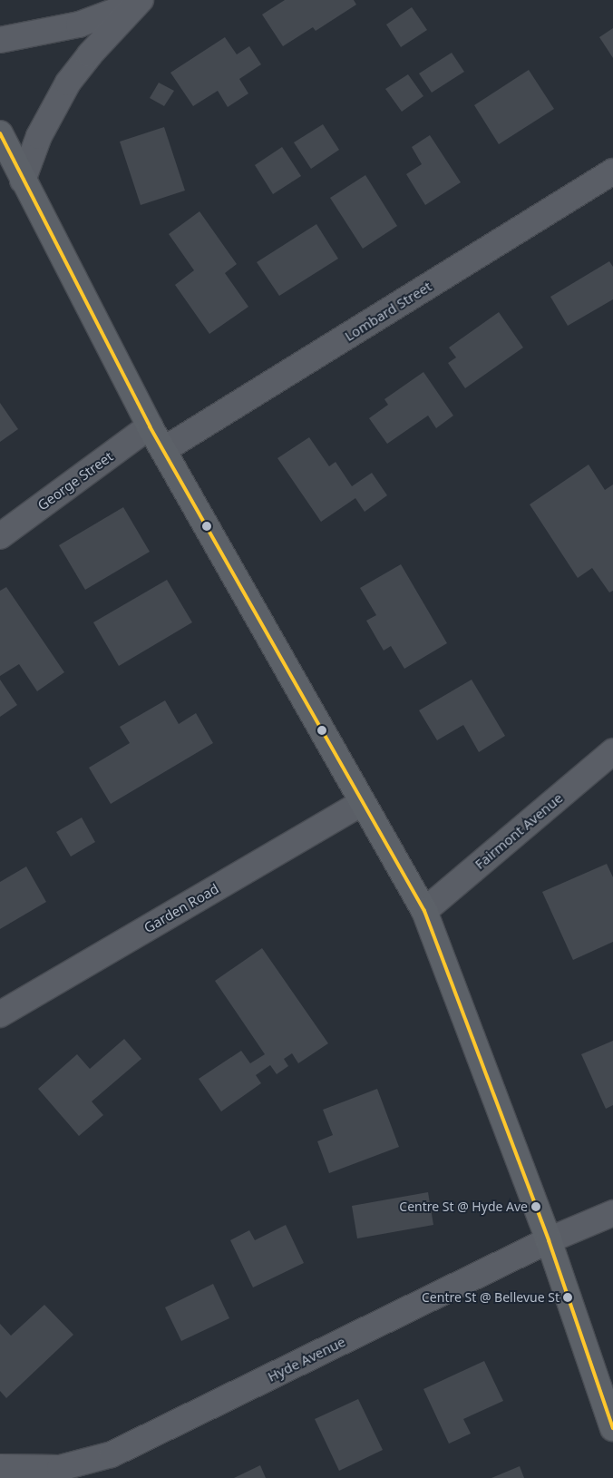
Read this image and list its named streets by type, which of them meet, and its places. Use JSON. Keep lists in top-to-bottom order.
{
  "streets": {
    "street": [
      "Lombard Street",
      "George Street",
      "Fairmont Avenue",
      "Garden Road",
      "Hyde Avenue"
    ]
  },
  "places": ["Centre St @ Hyde Ave", "Centre St @ Bellevue St"]
}
